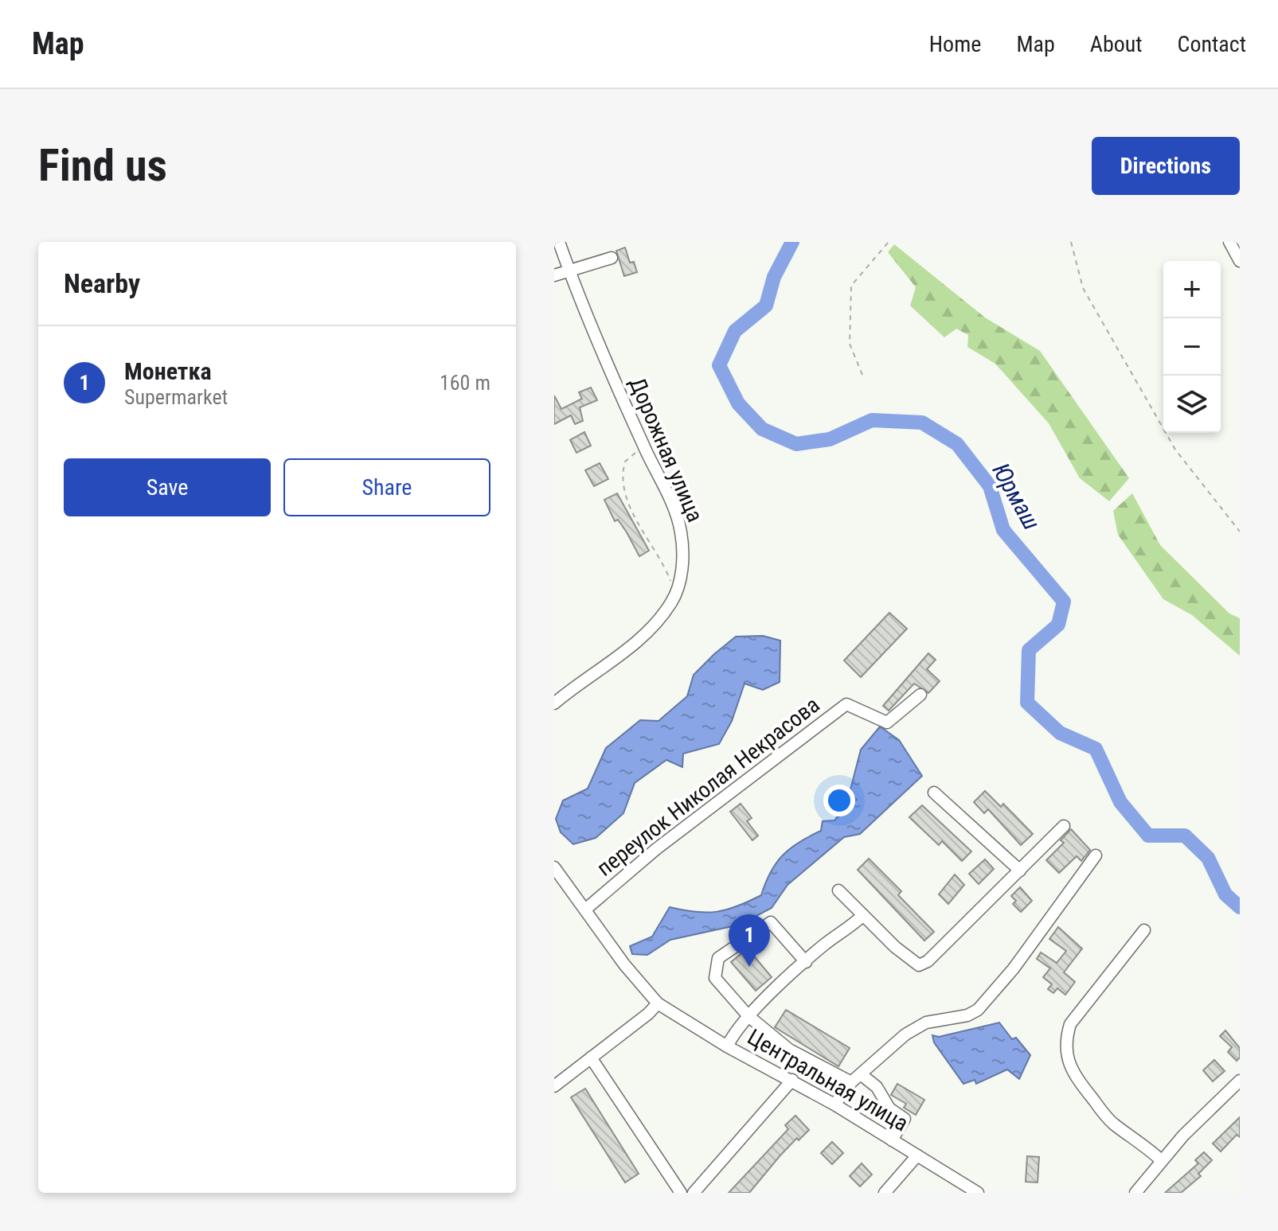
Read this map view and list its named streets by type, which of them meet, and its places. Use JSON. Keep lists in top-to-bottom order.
{
  "streets": {
    "street": ["Дорожная улица", "переулок Николая Некрасова", "Центральная улица"]
  },
  "water": ["Юрмаш"],
  "page": {
    "header": "Map",
    "nav": [
      "Home",
      "Map",
      "About",
      "Contact"
    ],
    "buttons": [
      "Directions",
      ["Save", "Share"]
    ],
    "title": "Find us",
    "heading": "Nearby",
    "map_buttons": ["+", "−"],
    "list": [
      {
        "mark": "1",
        "name": "Монетка",
        "note": "Supermarket",
        "value": "160 m"
      }
    ],
    "pins": "1"
  }
}
